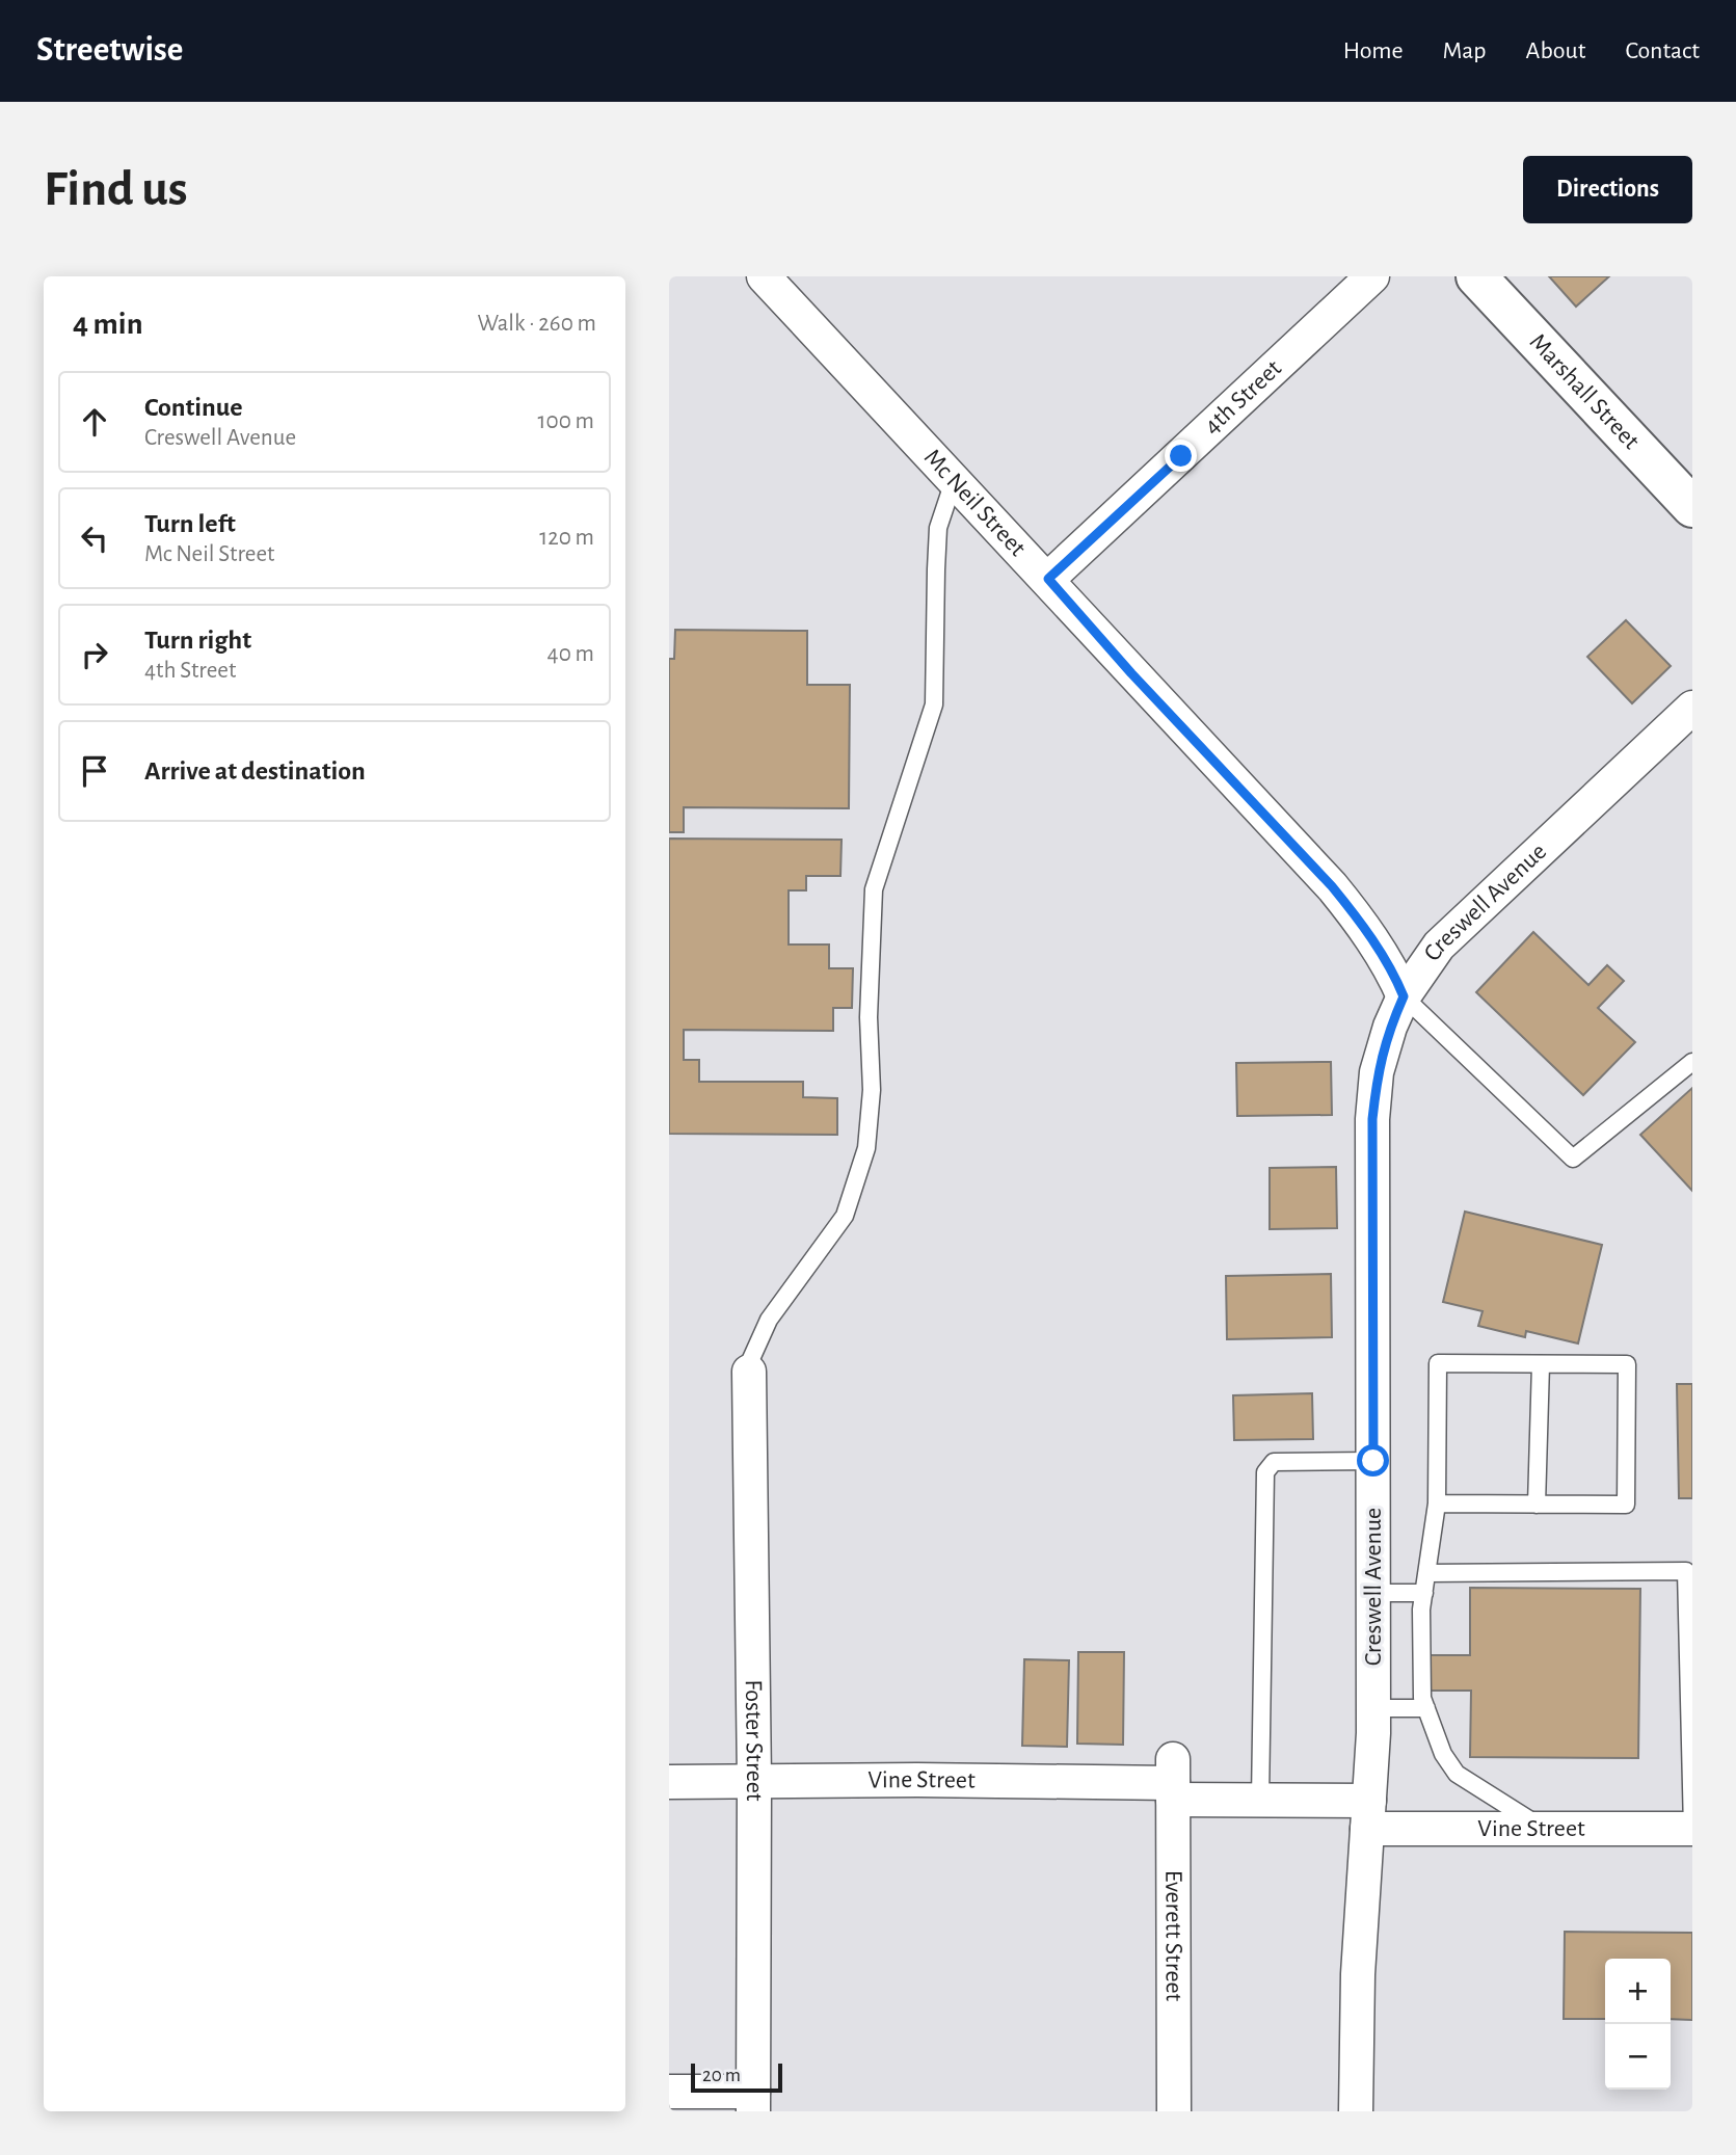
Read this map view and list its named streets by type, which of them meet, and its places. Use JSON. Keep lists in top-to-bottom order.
{
  "streets": {
    "street": [
      "Marshall Street",
      "4th Street",
      "Mc Neil Street",
      "Creswell Avenue",
      "Foster Street",
      "Vine Street",
      "Everett Street"
    ]
  },
  "crossings": [
    ["4th Street", "Mc Neil Street"],
    ["Mc Neil Street", "Creswell Avenue"],
    ["Creswell Avenue", "Vine Street"],
    ["Foster Street", "Vine Street"],
    ["Vine Street", "Everett Street"]
  ],
  "scale_bar": "20 m",
  "page": {
    "header": "Streetwise",
    "nav": [
      "Home",
      "Map",
      "About",
      "Contact"
    ],
    "buttons": "Directions",
    "title": "Find us",
    "heading": ["4 min", "Walk · 260 m"],
    "list": [
      ["Continue", "Creswell Avenue", "100 m"],
      ["Turn left", "Mc Neil Street", "120 m"],
      ["Turn right", "4th Street", "40 m"],
      "Arrive at destination"
    ],
    "map_buttons": ["+", "−"],
    "scale": "20 m"
  }
}
